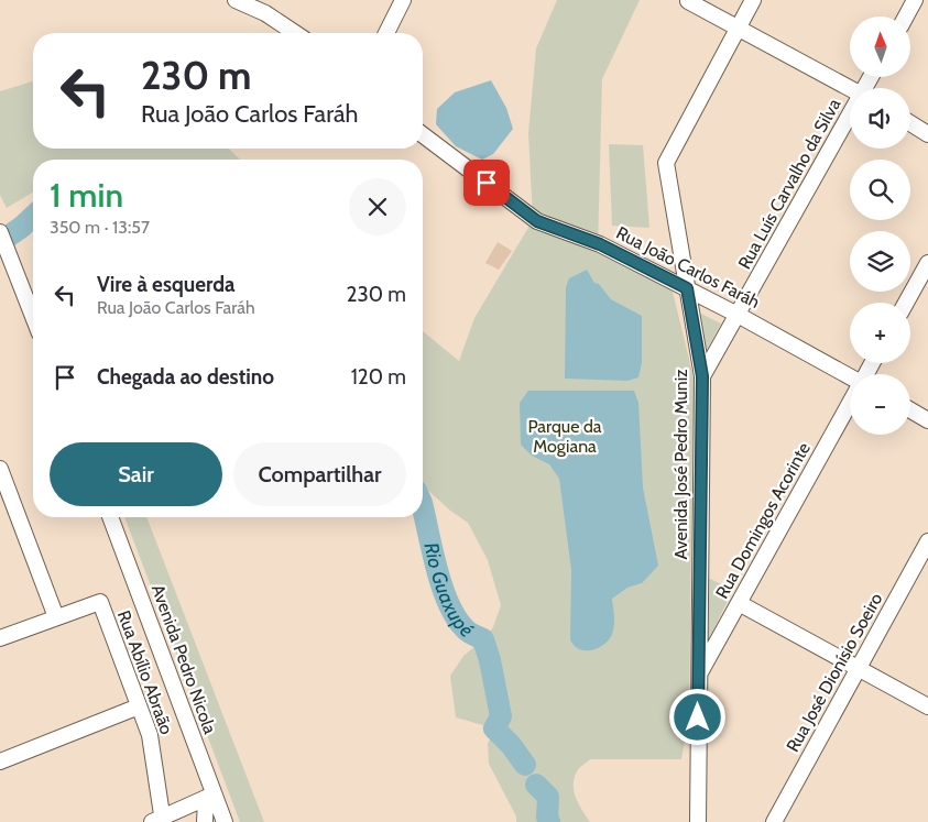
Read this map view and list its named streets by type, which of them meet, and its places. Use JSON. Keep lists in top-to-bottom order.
{
  "streets": {
    "street": [
      "Rua Luís Carvalho da Silva",
      "Rua João Carlos Faráh",
      "Avenida José Pedro Muniz",
      "Rua Domingos Acorinte",
      "Avenida Pedro Nicola",
      "Rua Abílio Abraão",
      "Rua José Dionísio Soeiro"
    ]
  },
  "crossings": [
    ["Rua Luís Carvalho da Silva", "Rua João Carlos Faráh"],
    ["Rua Luís Carvalho da Silva", "Avenida José Pedro Muniz"],
    ["Rua João Carlos Faráh", "Avenida José Pedro Muniz"],
    ["Avenida José Pedro Muniz", "Rua Domingos Acorinte"]
  ],
  "water": ["Rio Guaxupé"],
  "parks": ["Parque da Mogiana"],
  "north": "top",
  "page": {
    "map_buttons": ["+", "−"],
    "turn": ["230 m", "Rua João Carlos Faráh"],
    "heading": ["1 min", "350 m · 13:57"],
    "list": [
      {
        "name": "Vire à esquerda",
        "note": "Rua João Carlos Faráh",
        "value": "230 m"
      },
      {
        "name": "Chegada ao destino",
        "value": "120 m"
      }
    ],
    "buttons": ["Sair", "Compartilhar"]
  }
}
